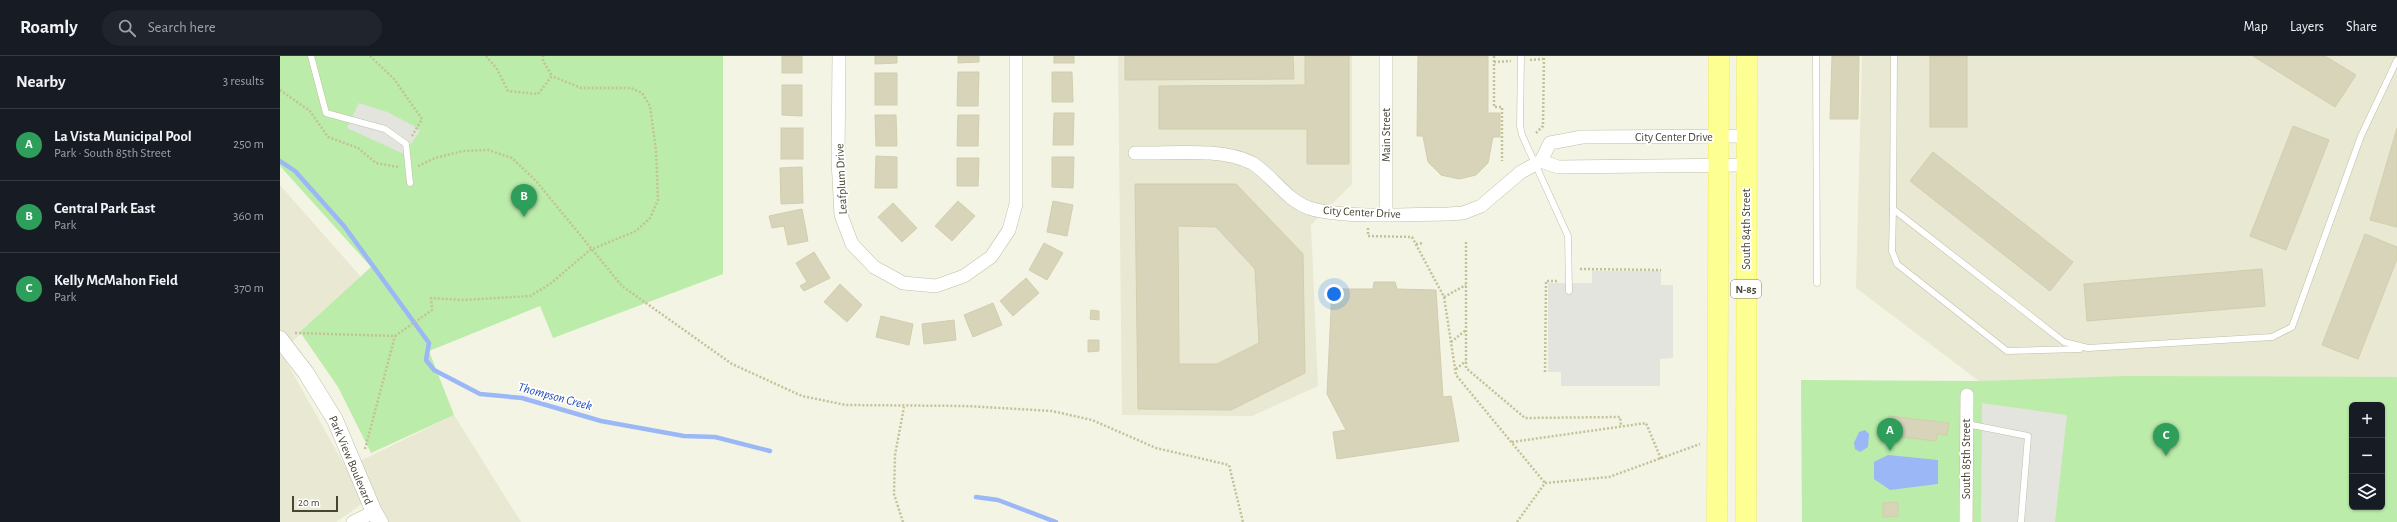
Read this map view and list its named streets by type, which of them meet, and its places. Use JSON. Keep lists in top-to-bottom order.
{
  "streets": {
    "main road": ["South 84th Street", "N-85"],
    "street": [
      "Main Street",
      "City Center Drive",
      "Leafplum Drive",
      "South 85th Street",
      "Park View Boulevard"
    ]
  },
  "crossings": [
    ["Main Street", "City Center Drive"],
    ["City Center Drive", "South 84th Street"],
    ["City Center Drive", "N-85"]
  ],
  "water": ["Thompson Creek"],
  "scale_bar": "20 m",
  "page": {
    "header": "Roamly",
    "search": "Search here",
    "nav": ["Map", "Layers", "Share"],
    "heading": ["Nearby", "3 results"],
    "list": [
      {
        "mark": "A",
        "name": "La Vista Municipal Pool",
        "note": "Park · South 85th Street",
        "value": "250 m"
      },
      {
        "mark": "B",
        "name": "Central Park East",
        "note": "Park",
        "value": "360 m"
      },
      {
        "mark": "C",
        "name": "Kelly McMahon Field",
        "note": "Park",
        "value": "370 m"
      }
    ],
    "pins": ["B", "A", "C"],
    "map_buttons": ["+", "−"],
    "scale": "20 m"
  }
}
